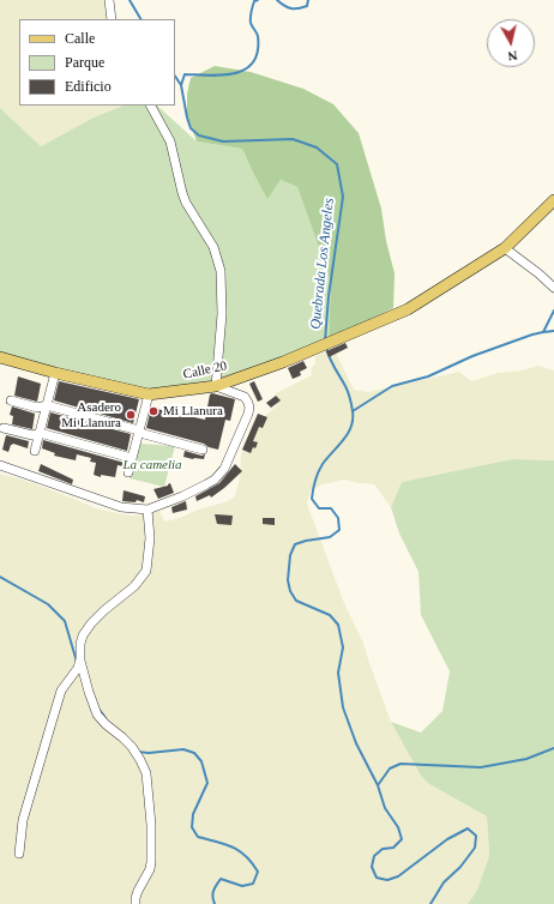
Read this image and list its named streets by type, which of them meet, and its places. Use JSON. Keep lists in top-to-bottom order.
{
  "streets": {
    "main road": ["Calle 20"]
  },
  "water": ["Quebrada Los Angeles"],
  "parks": ["La camelia"],
  "places": ["Mi Llanura", "Asadero Mi Llanura"],
  "legend": ["Calle", "Parque", "Edificio"],
  "north": "bottom"
}
